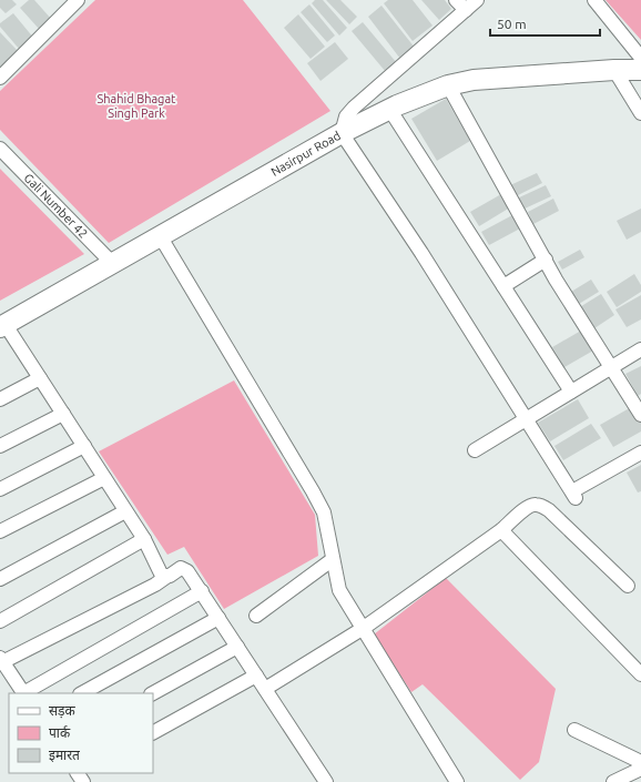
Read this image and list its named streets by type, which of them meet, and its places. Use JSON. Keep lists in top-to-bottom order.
{
  "streets": {
    "street": ["Nasirpur Road", "Gali Number 42"]
  },
  "crossings": [
    ["Nasirpur Road", "Gali Number 42"]
  ],
  "parks": ["Shahid Bhagat Singh Park"],
  "legend": ["सड़क", "पार्क", "इमारत"],
  "scale_bar": "50 m"
}
